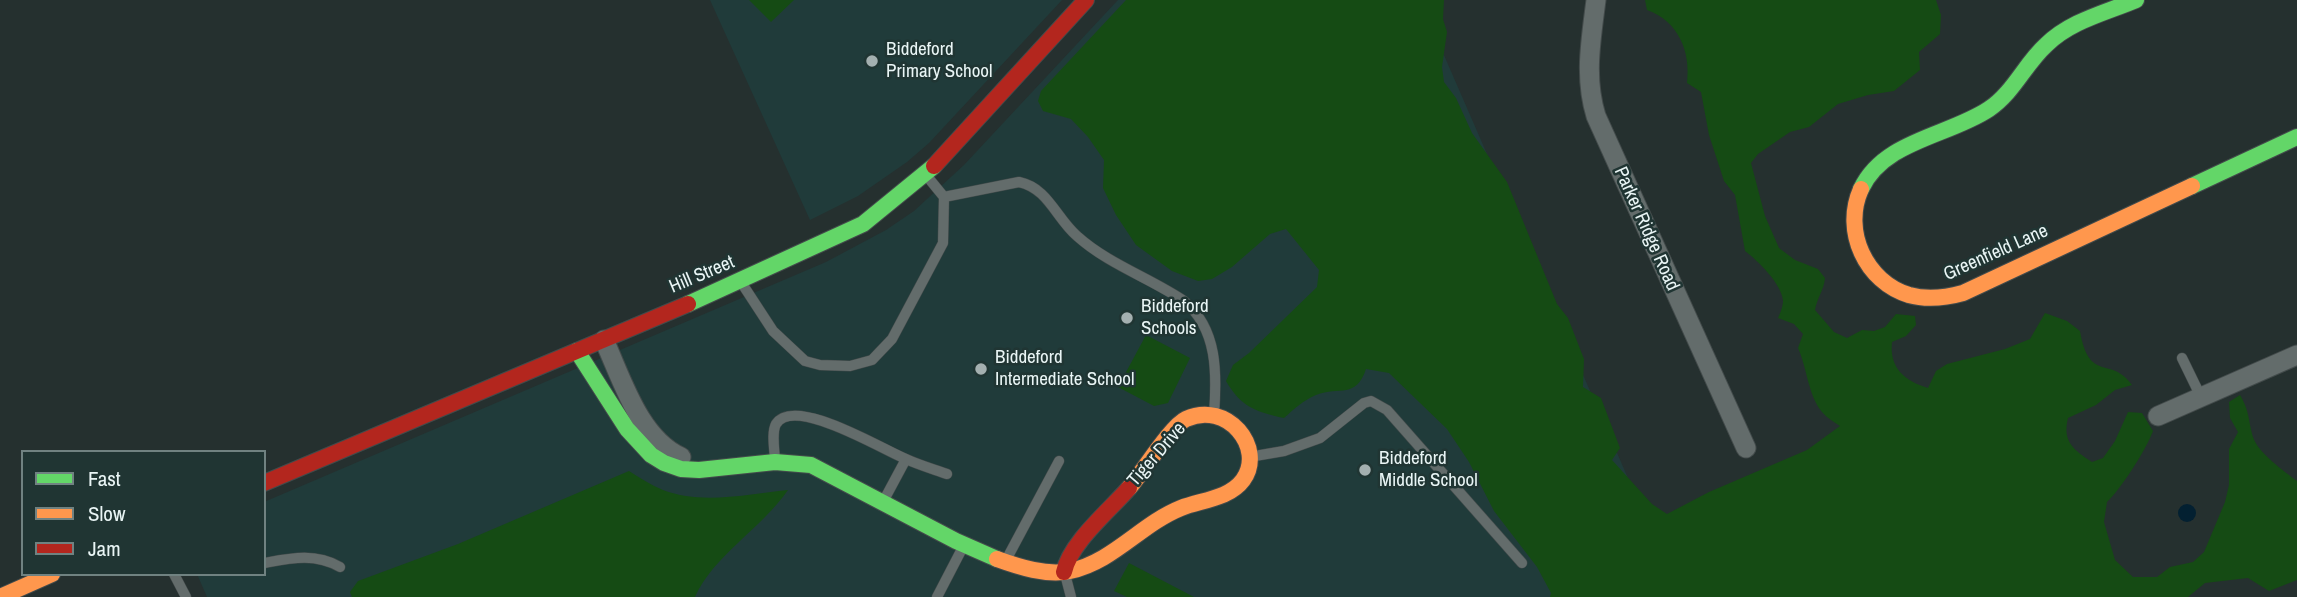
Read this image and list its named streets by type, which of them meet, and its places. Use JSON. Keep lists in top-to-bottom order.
{
  "streets": {
    "street": [
      "Parker Ridge Road",
      "Greenfield Lane",
      "Hill Street",
      "Tiger Drive"
    ]
  },
  "places": [
    "Biddeford Primary School",
    "Biddeford Schools",
    "Biddeford Intermediate School",
    "Biddeford Middle School"
  ],
  "legend": ["Fast", "Slow", "Jam"]
}
